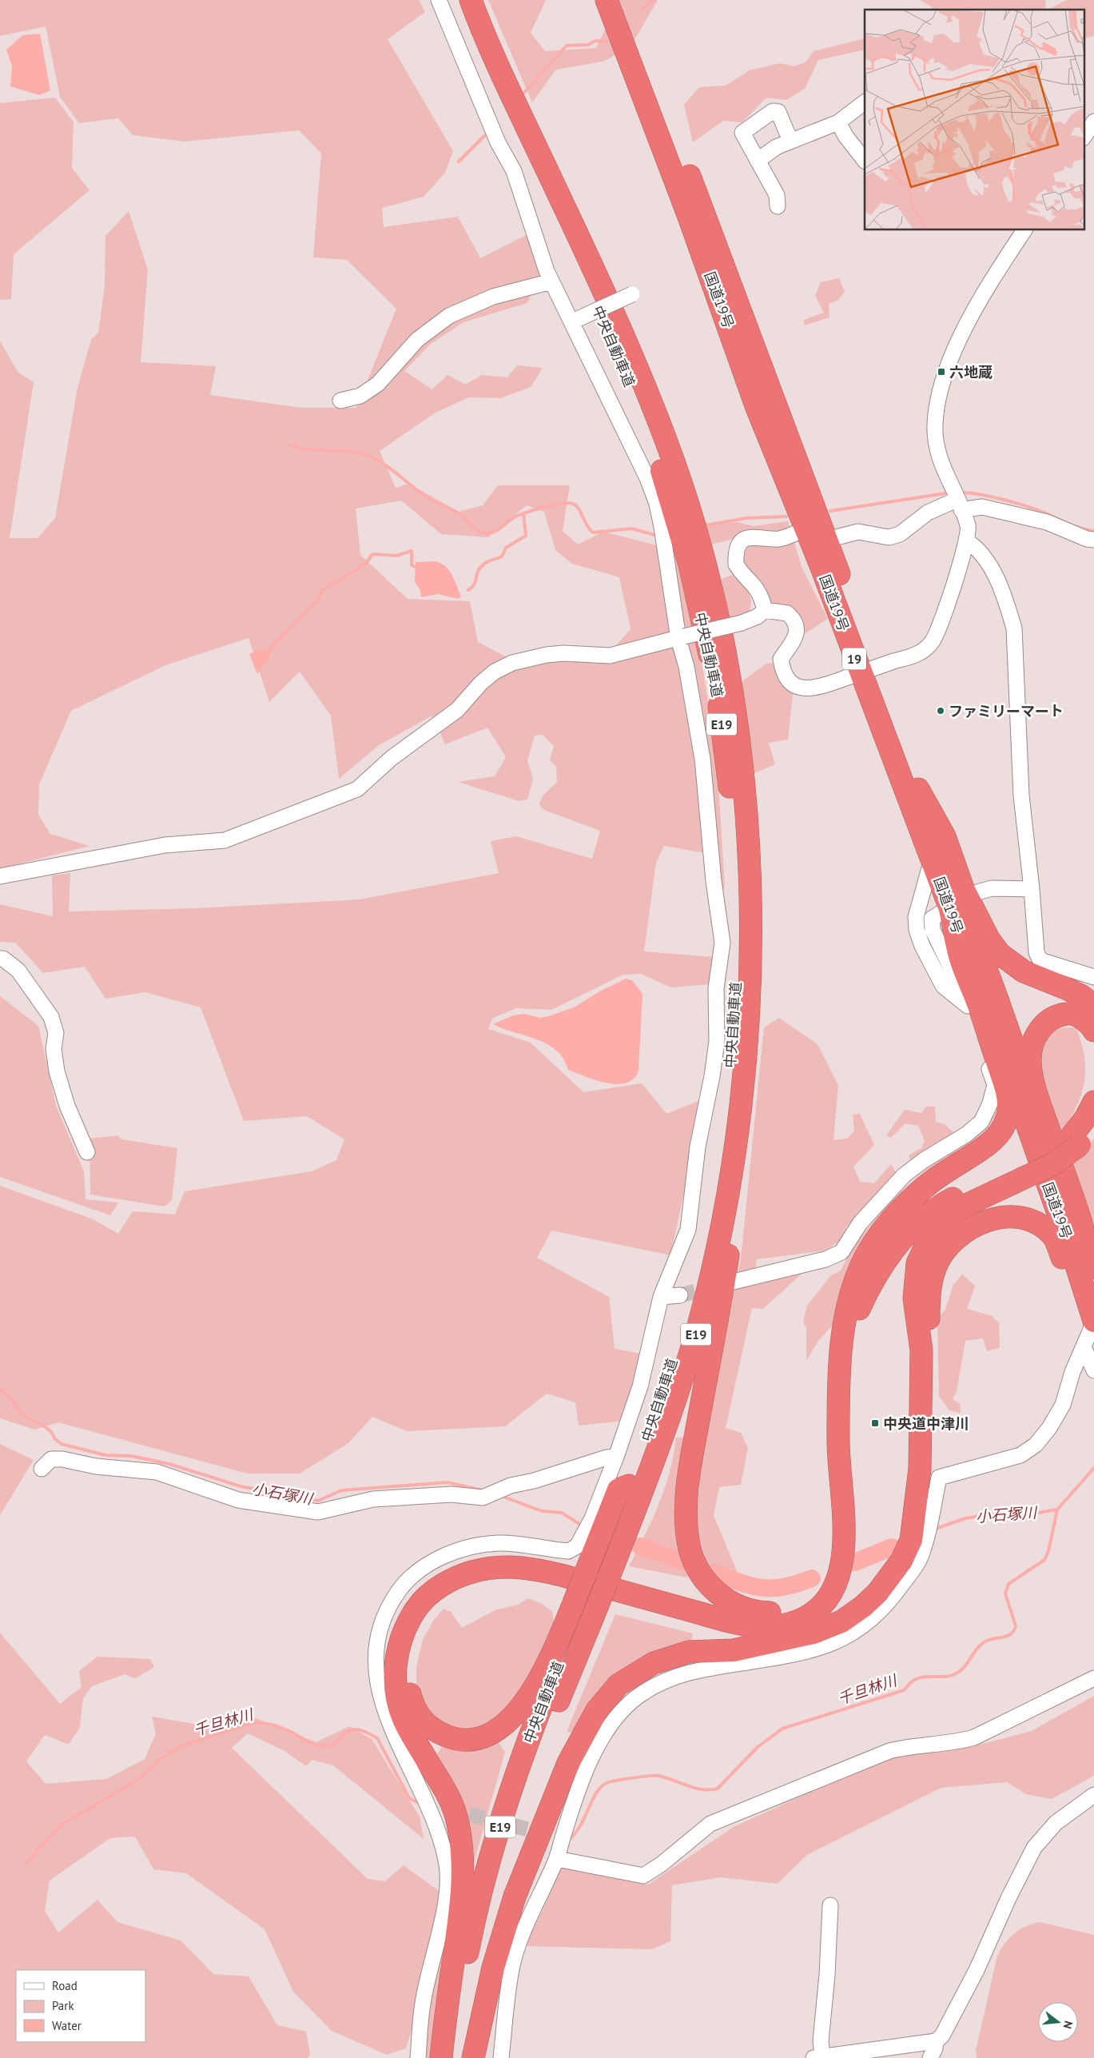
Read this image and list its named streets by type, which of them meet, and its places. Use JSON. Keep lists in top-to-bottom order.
{
  "streets": {
    "highway": [
      "国道19号",
      "中央自動車道",
      "19",
      "E19"
    ]
  },
  "water": ["小石塚川", "千旦林川"],
  "places": {
    "transit": ["六地蔵", "中央道中津川"],
    "other": ["ファミリーマート"]
  },
  "legend": ["Road", "Park", "Water"],
  "north": "right"
}
